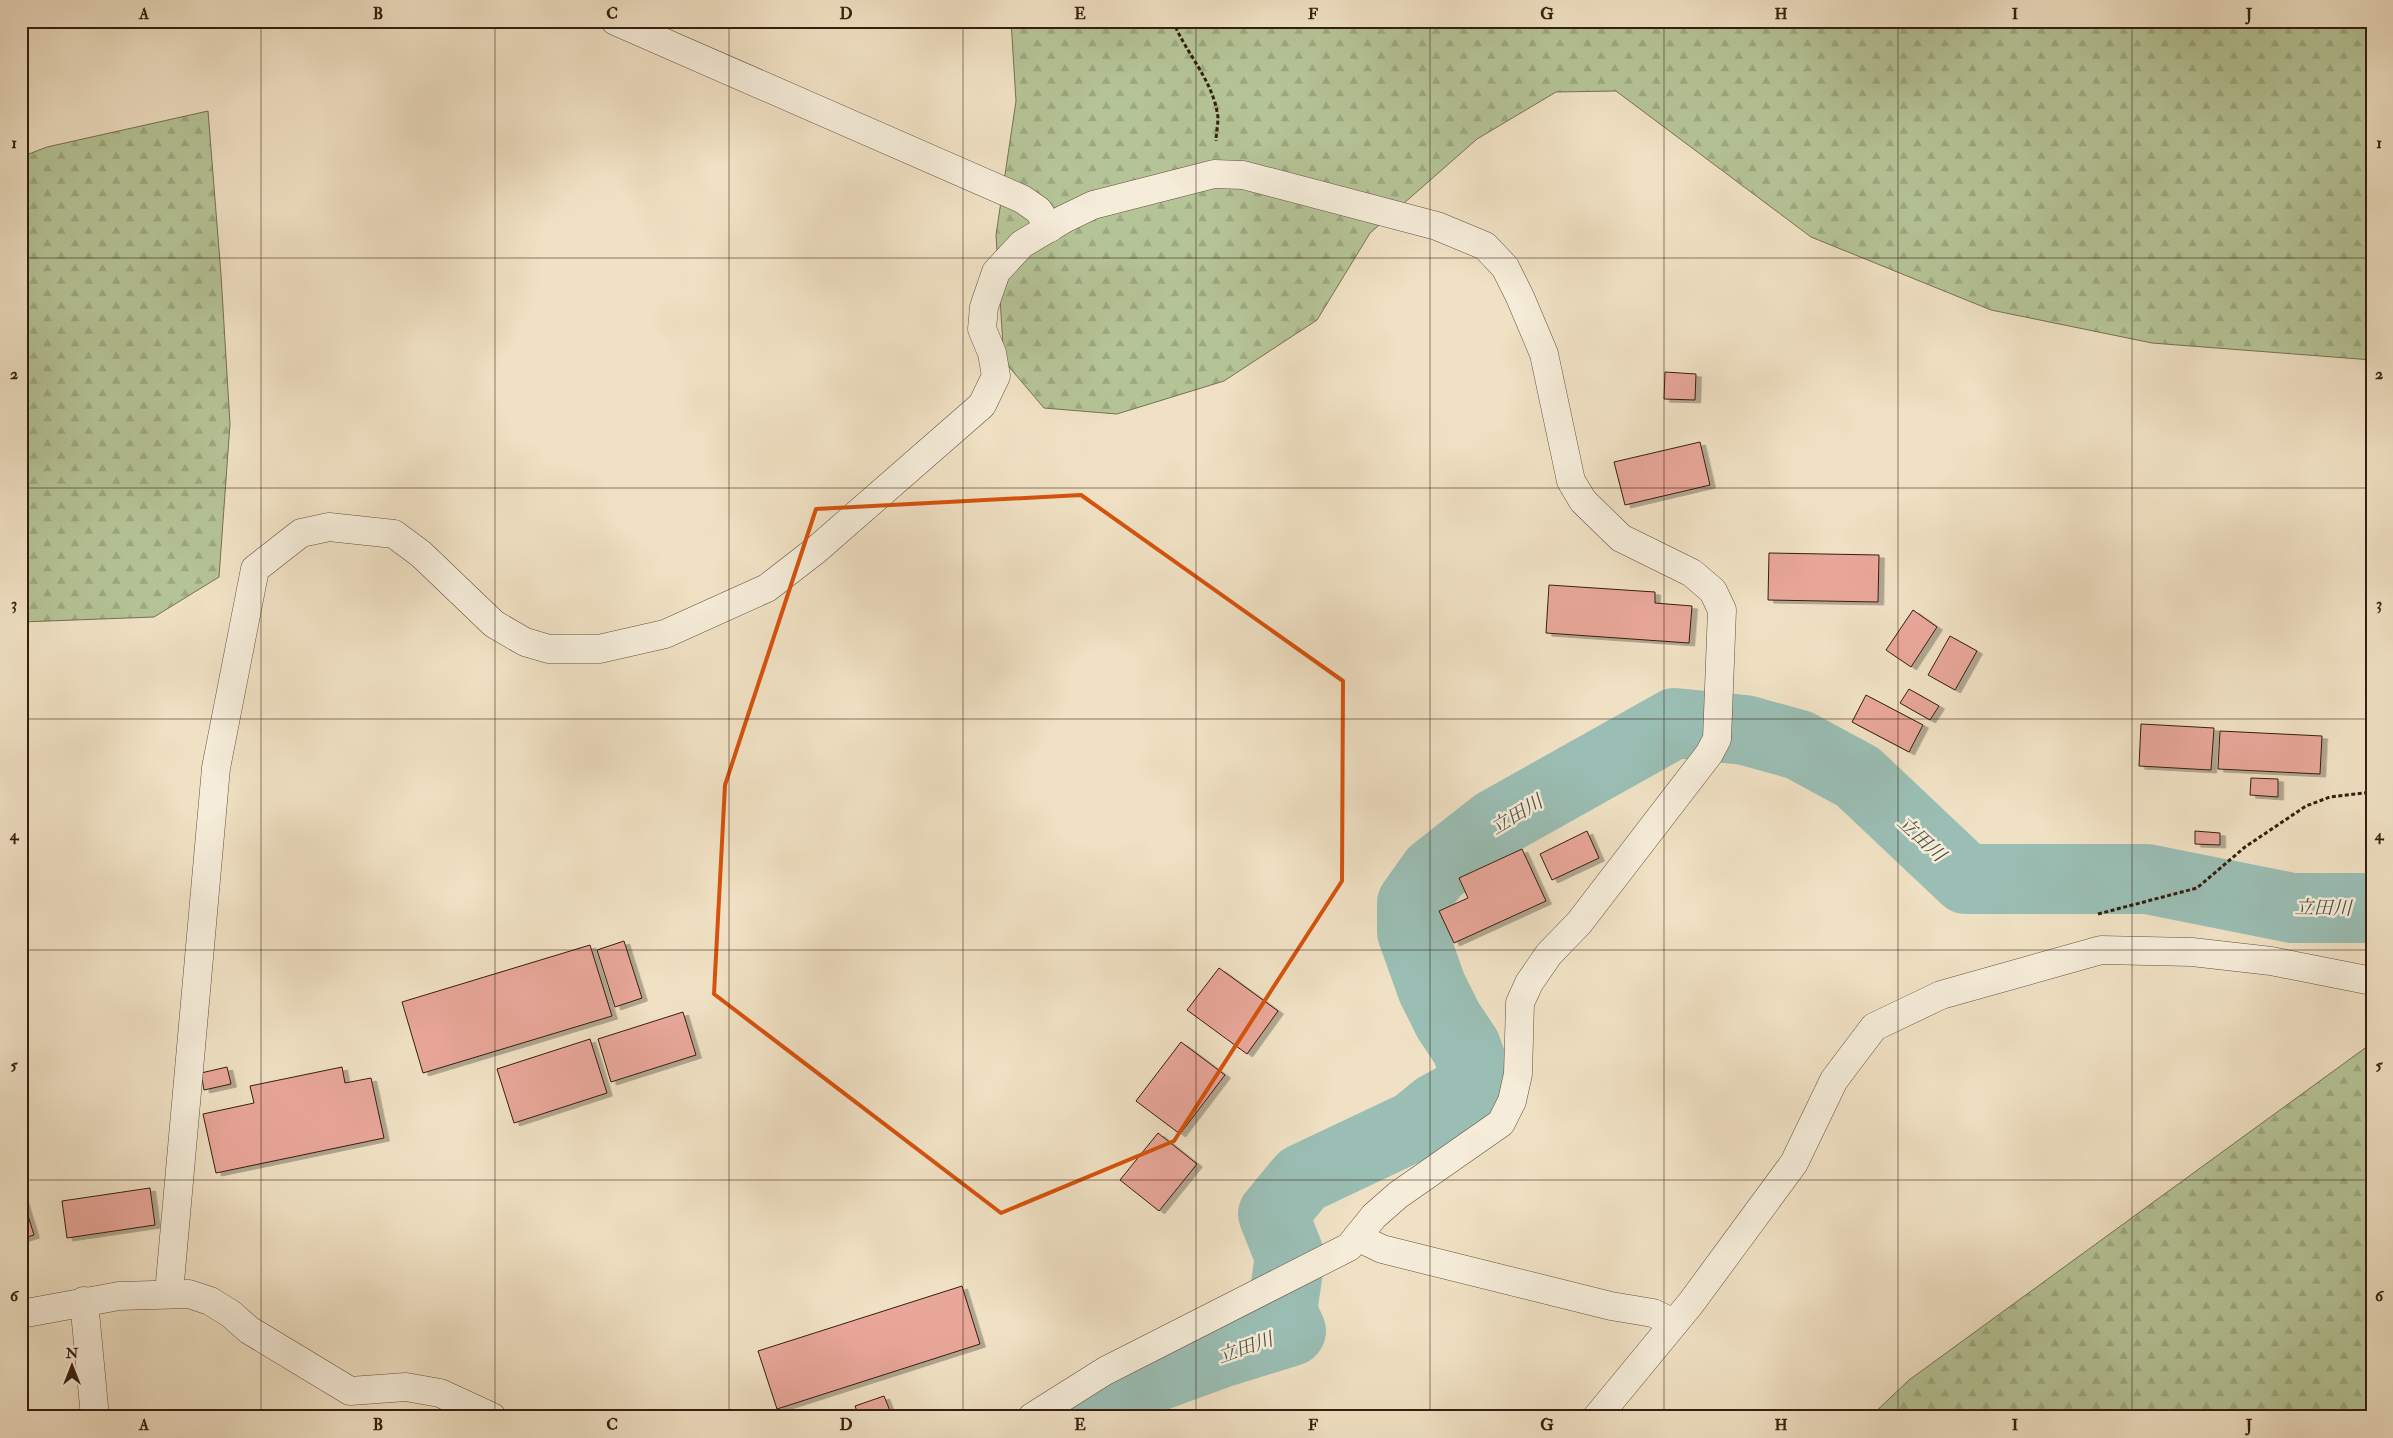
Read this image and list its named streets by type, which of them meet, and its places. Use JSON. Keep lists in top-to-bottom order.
{
  "water": ["立田川"],
  "north": "top",
  "grid": {
    "columns": [
      "A",
      "B",
      "C",
      "D",
      "E",
      "F",
      "G",
      "H",
      "I",
      "J"
    ],
    "rows": [
      "1",
      "2",
      "3",
      "4",
      "5",
      "6"
    ]
  }
}
